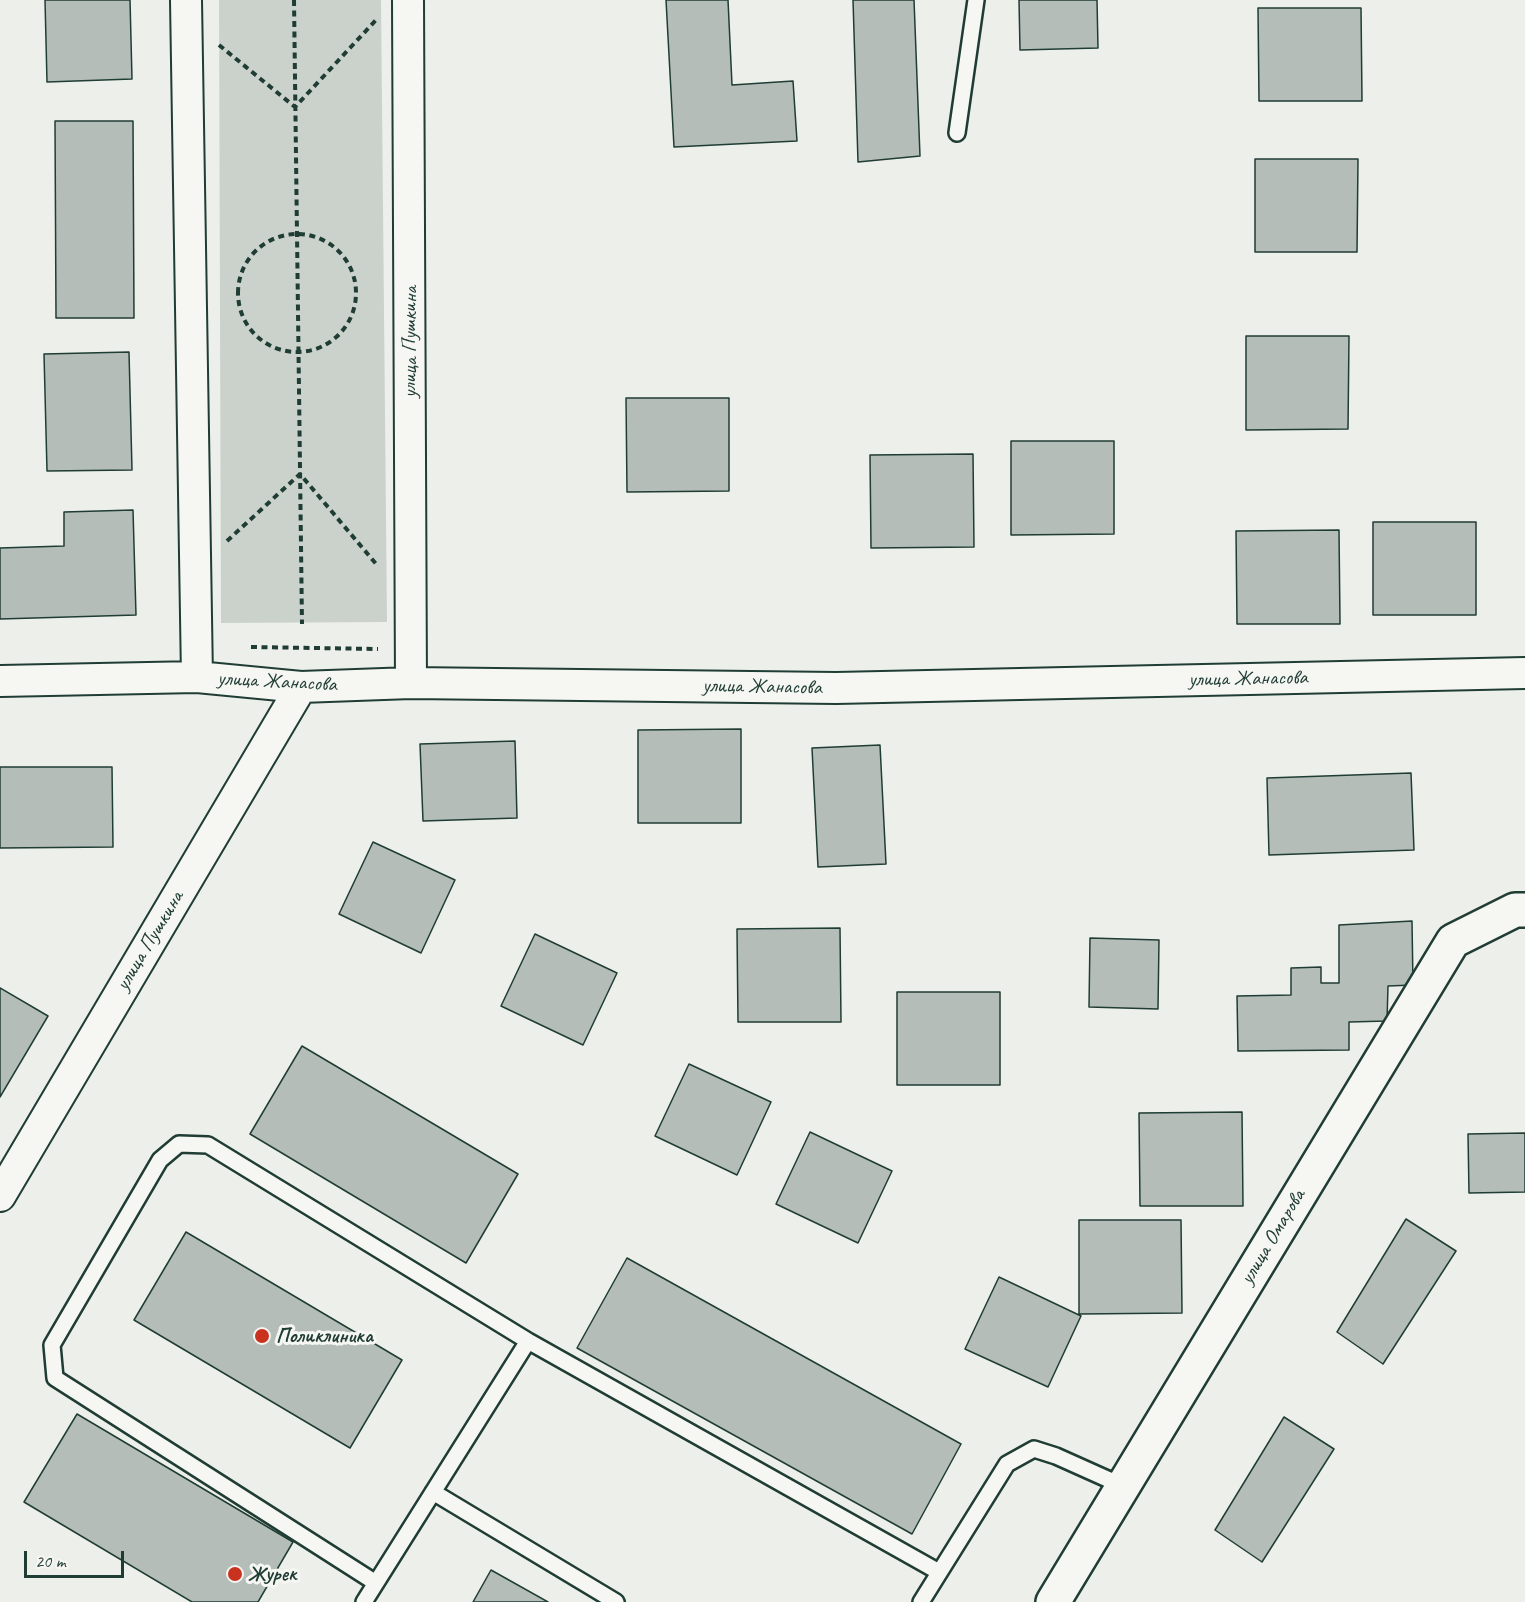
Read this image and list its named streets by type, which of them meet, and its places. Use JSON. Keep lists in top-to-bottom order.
{
  "streets": {
    "street": ["улица Пушкина", "улица Жанасова", "улица Омарова"]
  },
  "crossings": [
    ["улица Пушкина", "улица Жанасова"]
  ],
  "places": ["Поликлиника", "Журек"],
  "scale_bar": "20 m"
}
